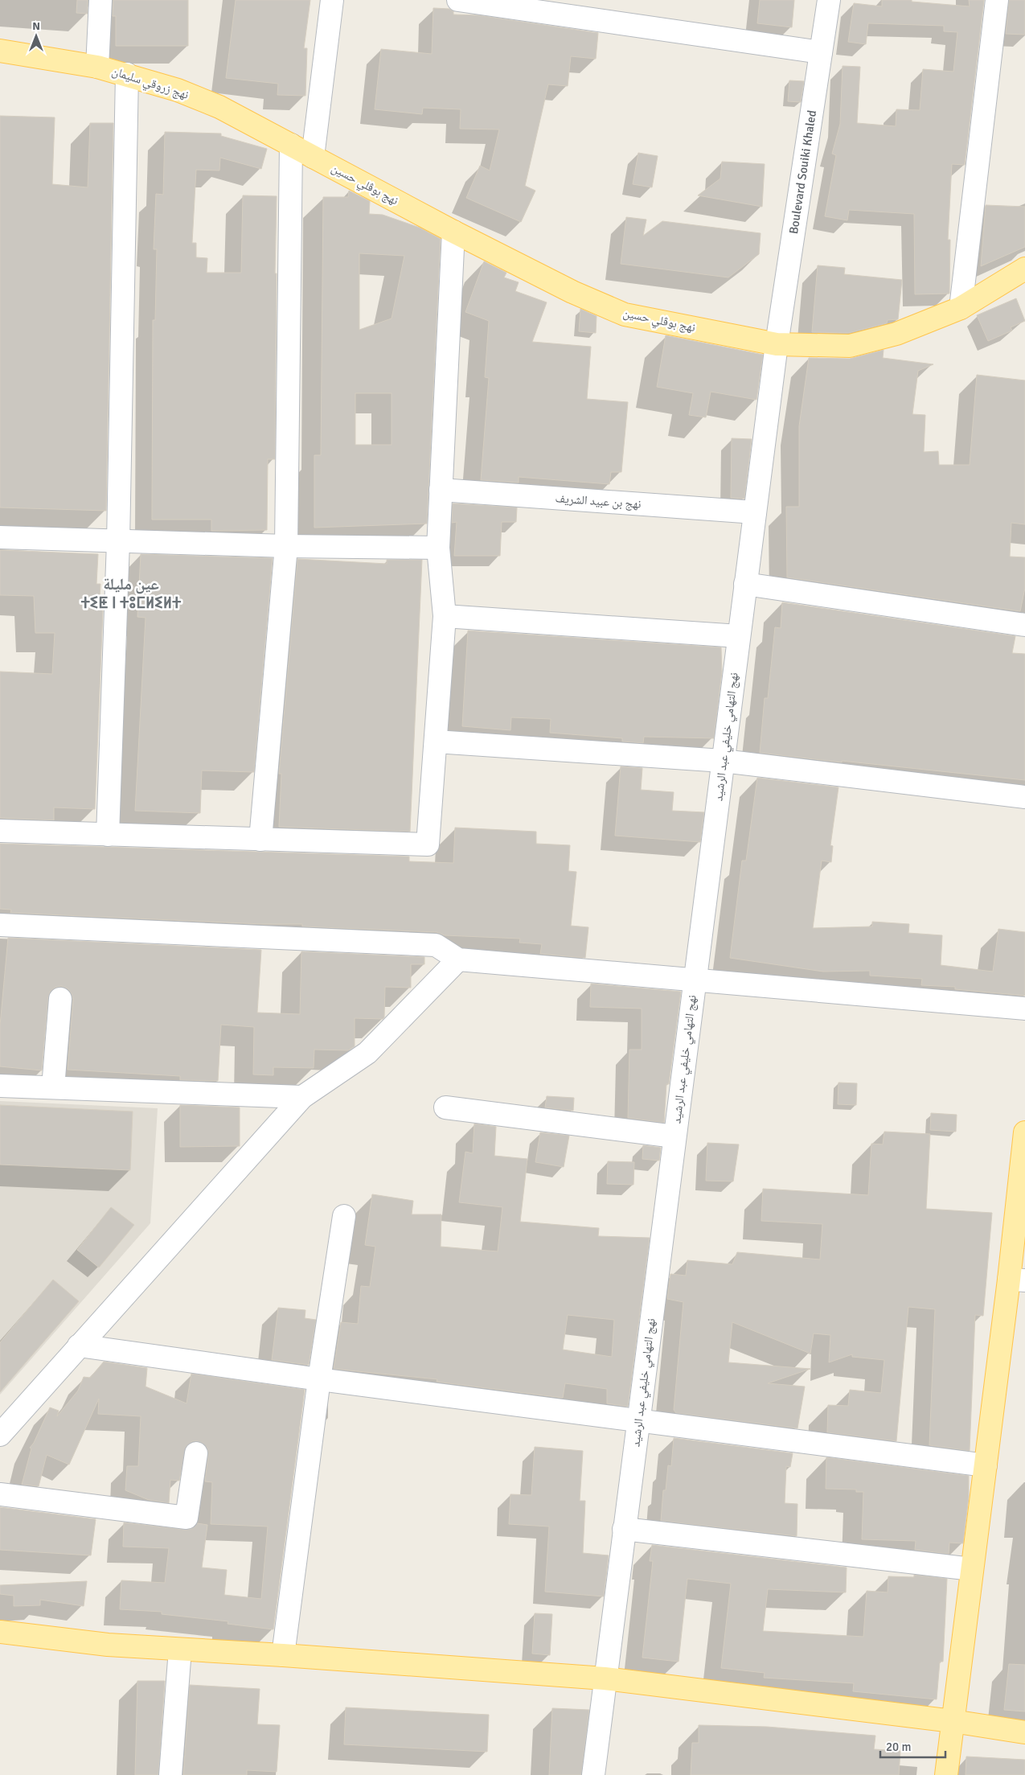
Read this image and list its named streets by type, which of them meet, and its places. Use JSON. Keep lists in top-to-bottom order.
{
  "streets": {
    "main road": ["نهج زروقي سليمان", "نهج بوڨلي حسين"],
    "street": ["Boulevard Souiki Khaled", "نهج بن عبيد الشريف", "نهج التهامي خليفي عبد الرشيد"]
  },
  "crossings": [
    ["نهج زروقي سليمان", "نهج بوڨلي حسين"],
    ["Boulevard Souiki Khaled", "نهج بوڨلي حسين"],
    ["Boulevard Souiki Khaled", "نهج التهامي خليفي عبد الرشيد"],
    ["نهج بوڨلي حسين", "نهج التهامي خليفي عبد الرشيد"],
    ["نهج بن عبيد الشريف", "نهج التهامي خليفي عبد الرشيد"]
  ],
  "districts": ["عين مليلة ⵜⵉⵟ ⵏ ⵜⵓⵎⵍⵉⵍⵜ"],
  "scale_bar": "20 m",
  "north": "top"
}
